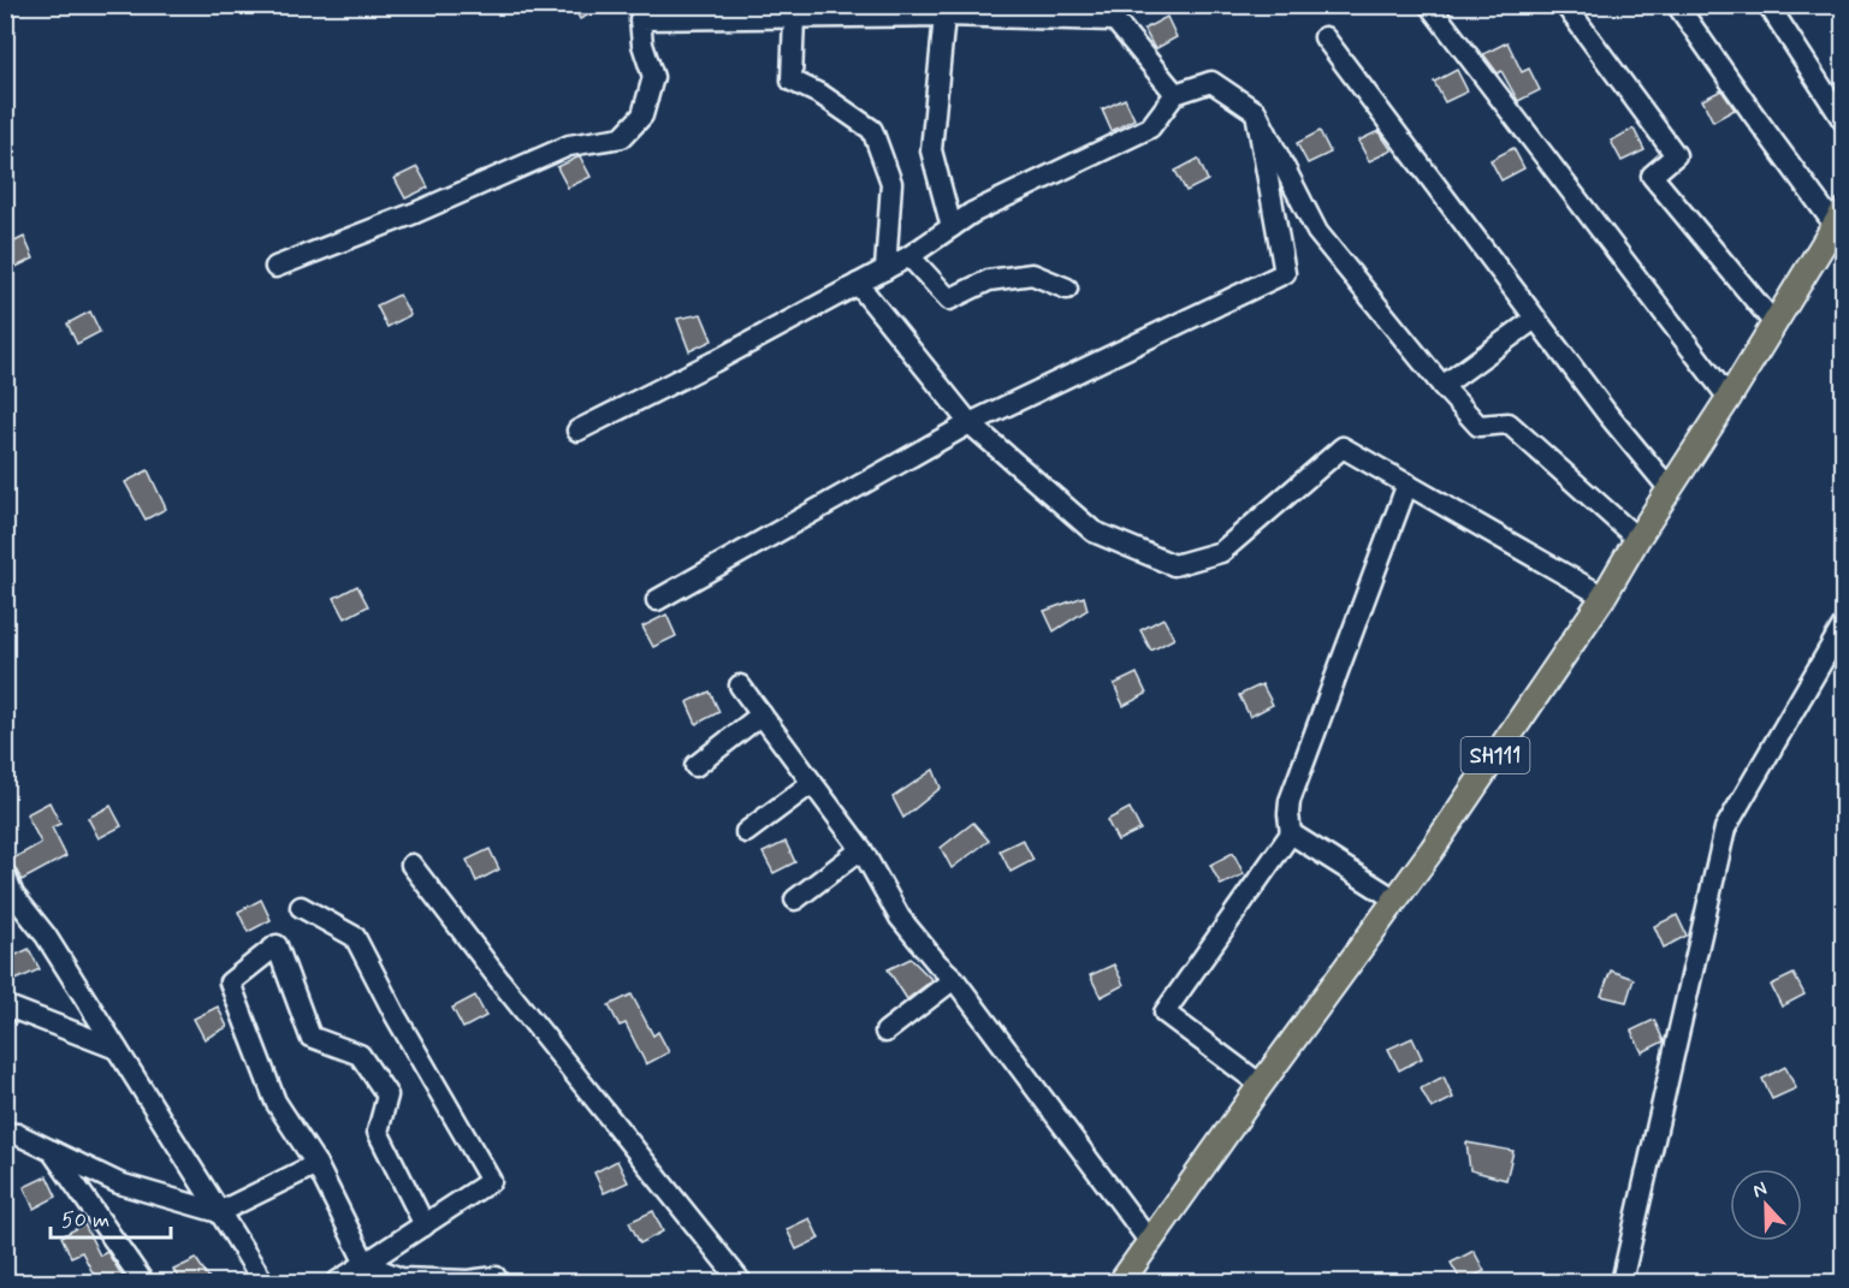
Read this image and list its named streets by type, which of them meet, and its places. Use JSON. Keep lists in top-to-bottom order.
{
  "streets": {
    "main road": ["SH111"]
  },
  "scale_bar": "50 m",
  "north": "top"
}
